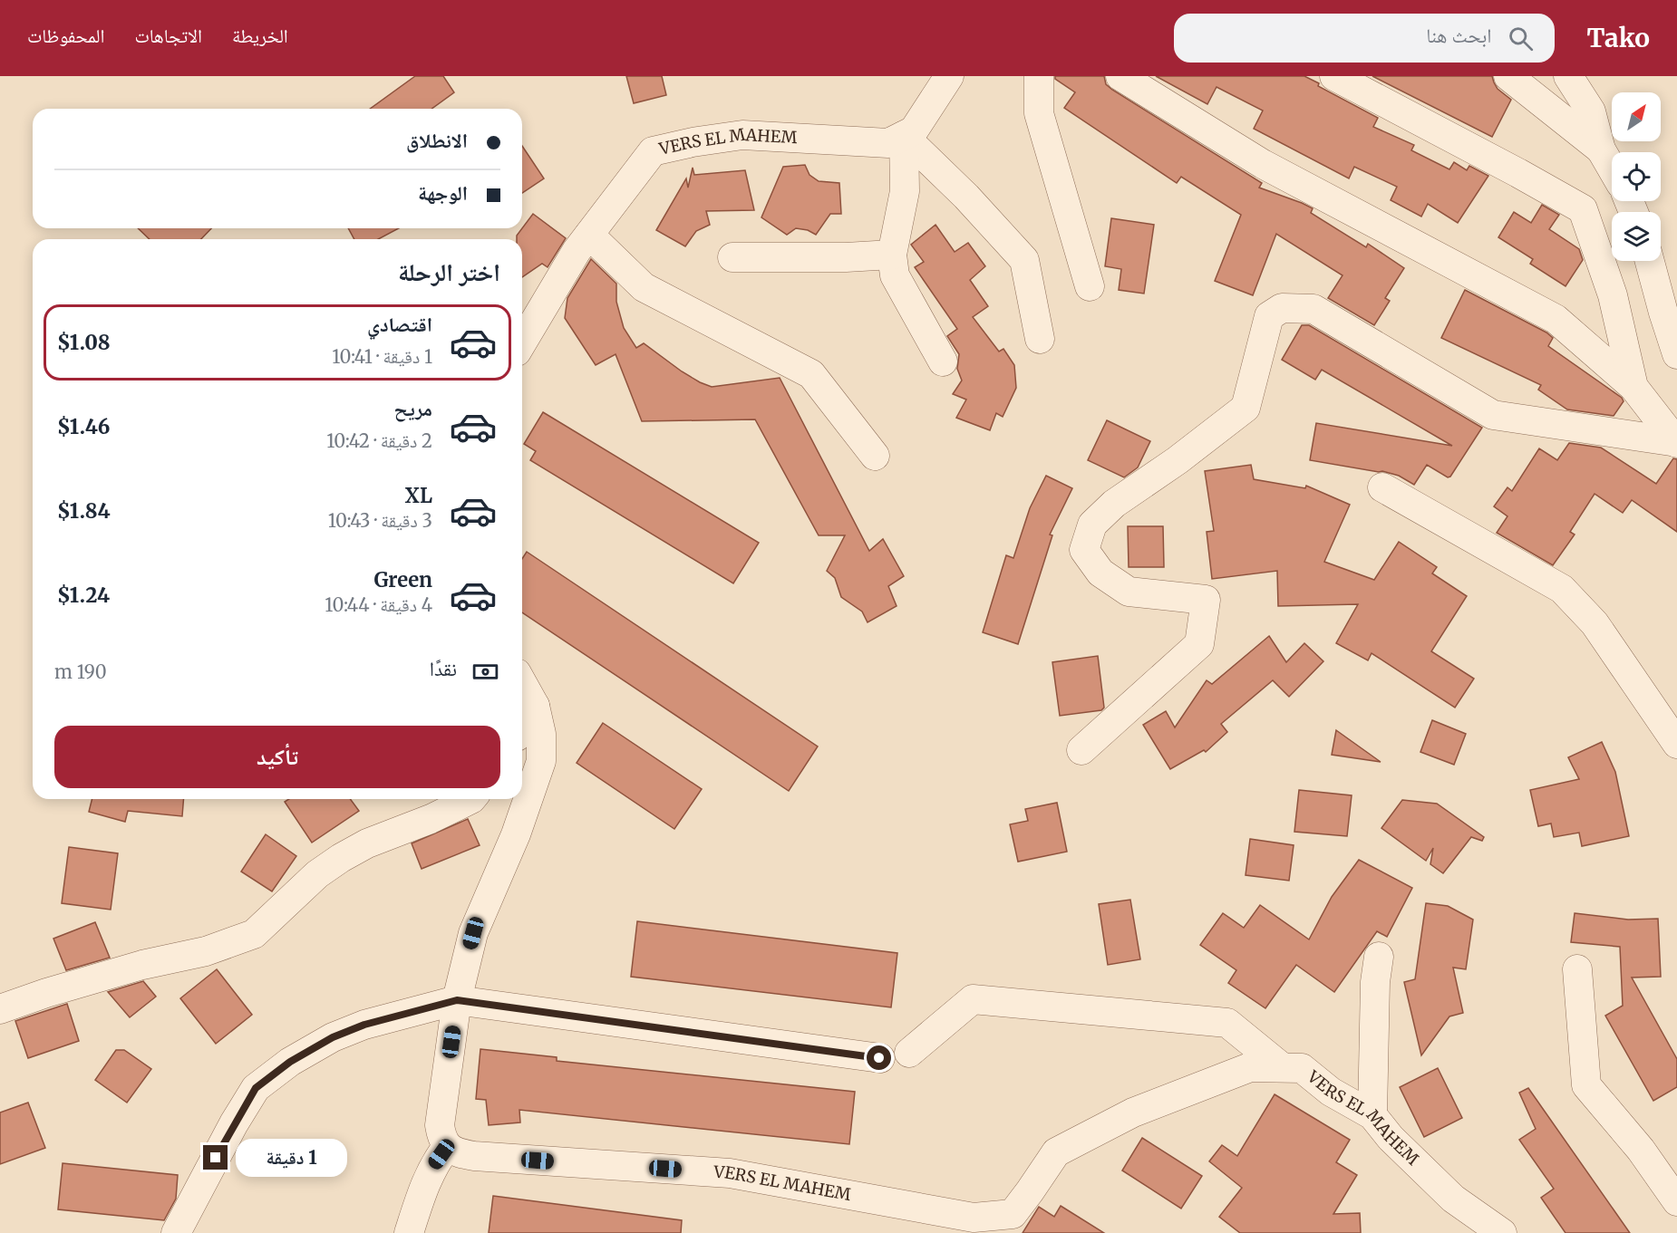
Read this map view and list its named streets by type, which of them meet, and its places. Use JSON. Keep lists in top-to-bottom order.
{
  "streets": {
    "street": ["VERS EL MAHEM"]
  },
  "north": "top right",
  "page": {
    "header": "Tako",
    "search": "ابحث هنا",
    "nav": ["الخريطة", "الاتجاهات", "المحفوظات"],
    "banner": ["الانطلاق", "الوجهة"],
    "heading": "اختر الرحلة",
    "list": [
      {
        "name": "اقتصادي",
        "note": "1 دقيقة · 10:41",
        "value": "$1.08"
      },
      {
        "name": "مريح",
        "note": "2 دقيقة · 10:42",
        "value": "$1.46"
      },
      {
        "name": "XL",
        "note": "3 دقيقة · 10:43",
        "value": "$1.84"
      },
      {
        "name": "Green",
        "note": "4 دقيقة · 10:44",
        "value": "$1.24"
      }
    ],
    "pay": ["نقدًا", "190 m"],
    "buttons": "تأكيد",
    "bubble": "1 دقيقة"
  }
}
